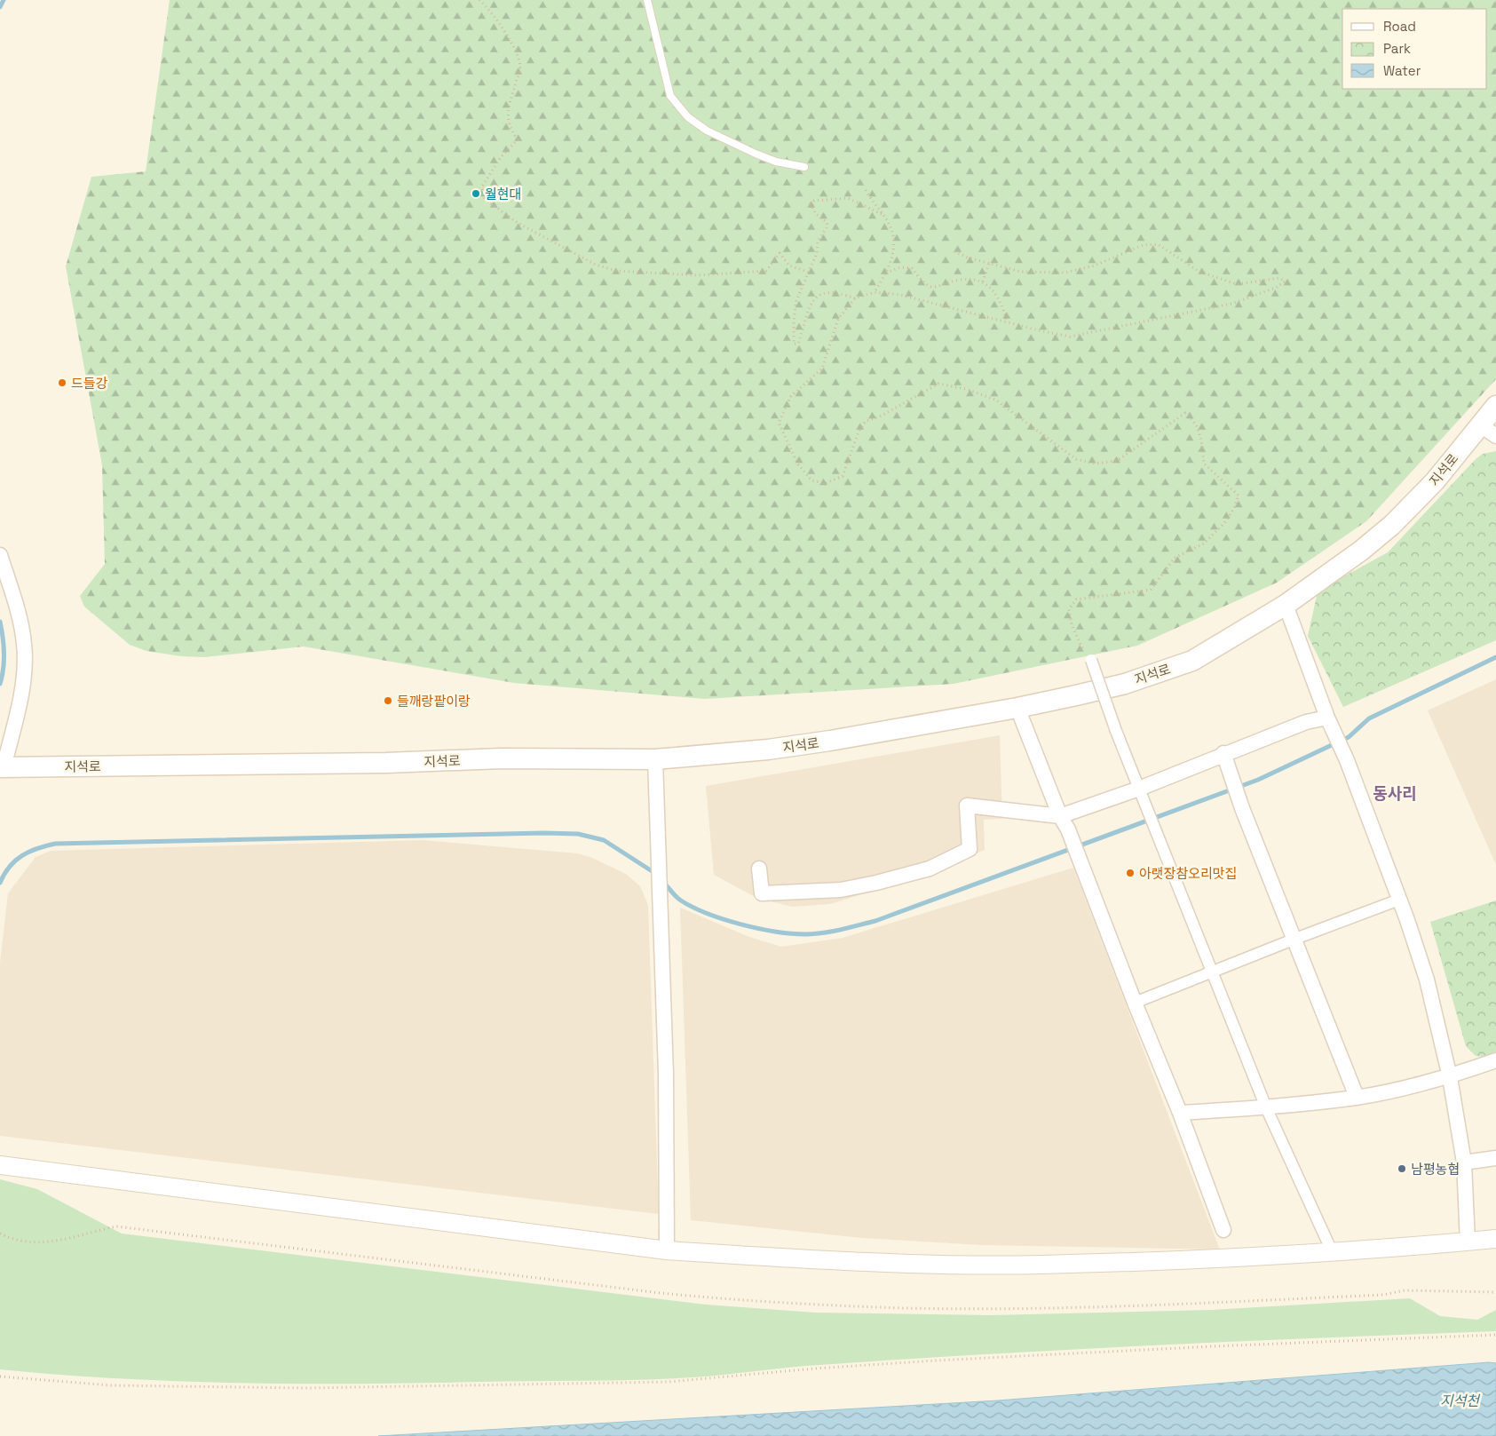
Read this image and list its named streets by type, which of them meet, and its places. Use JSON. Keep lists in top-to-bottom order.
{
  "streets": {
    "main road": ["지석로"]
  },
  "districts": ["동사리"],
  "water": ["지석천"],
  "places": [
    "월현대",
    "드들강",
    "들깨랑팥이랑",
    "아랫장참오리맛집",
    "남평농협"
  ],
  "legend": ["Road", "Park", "Water"]
}
